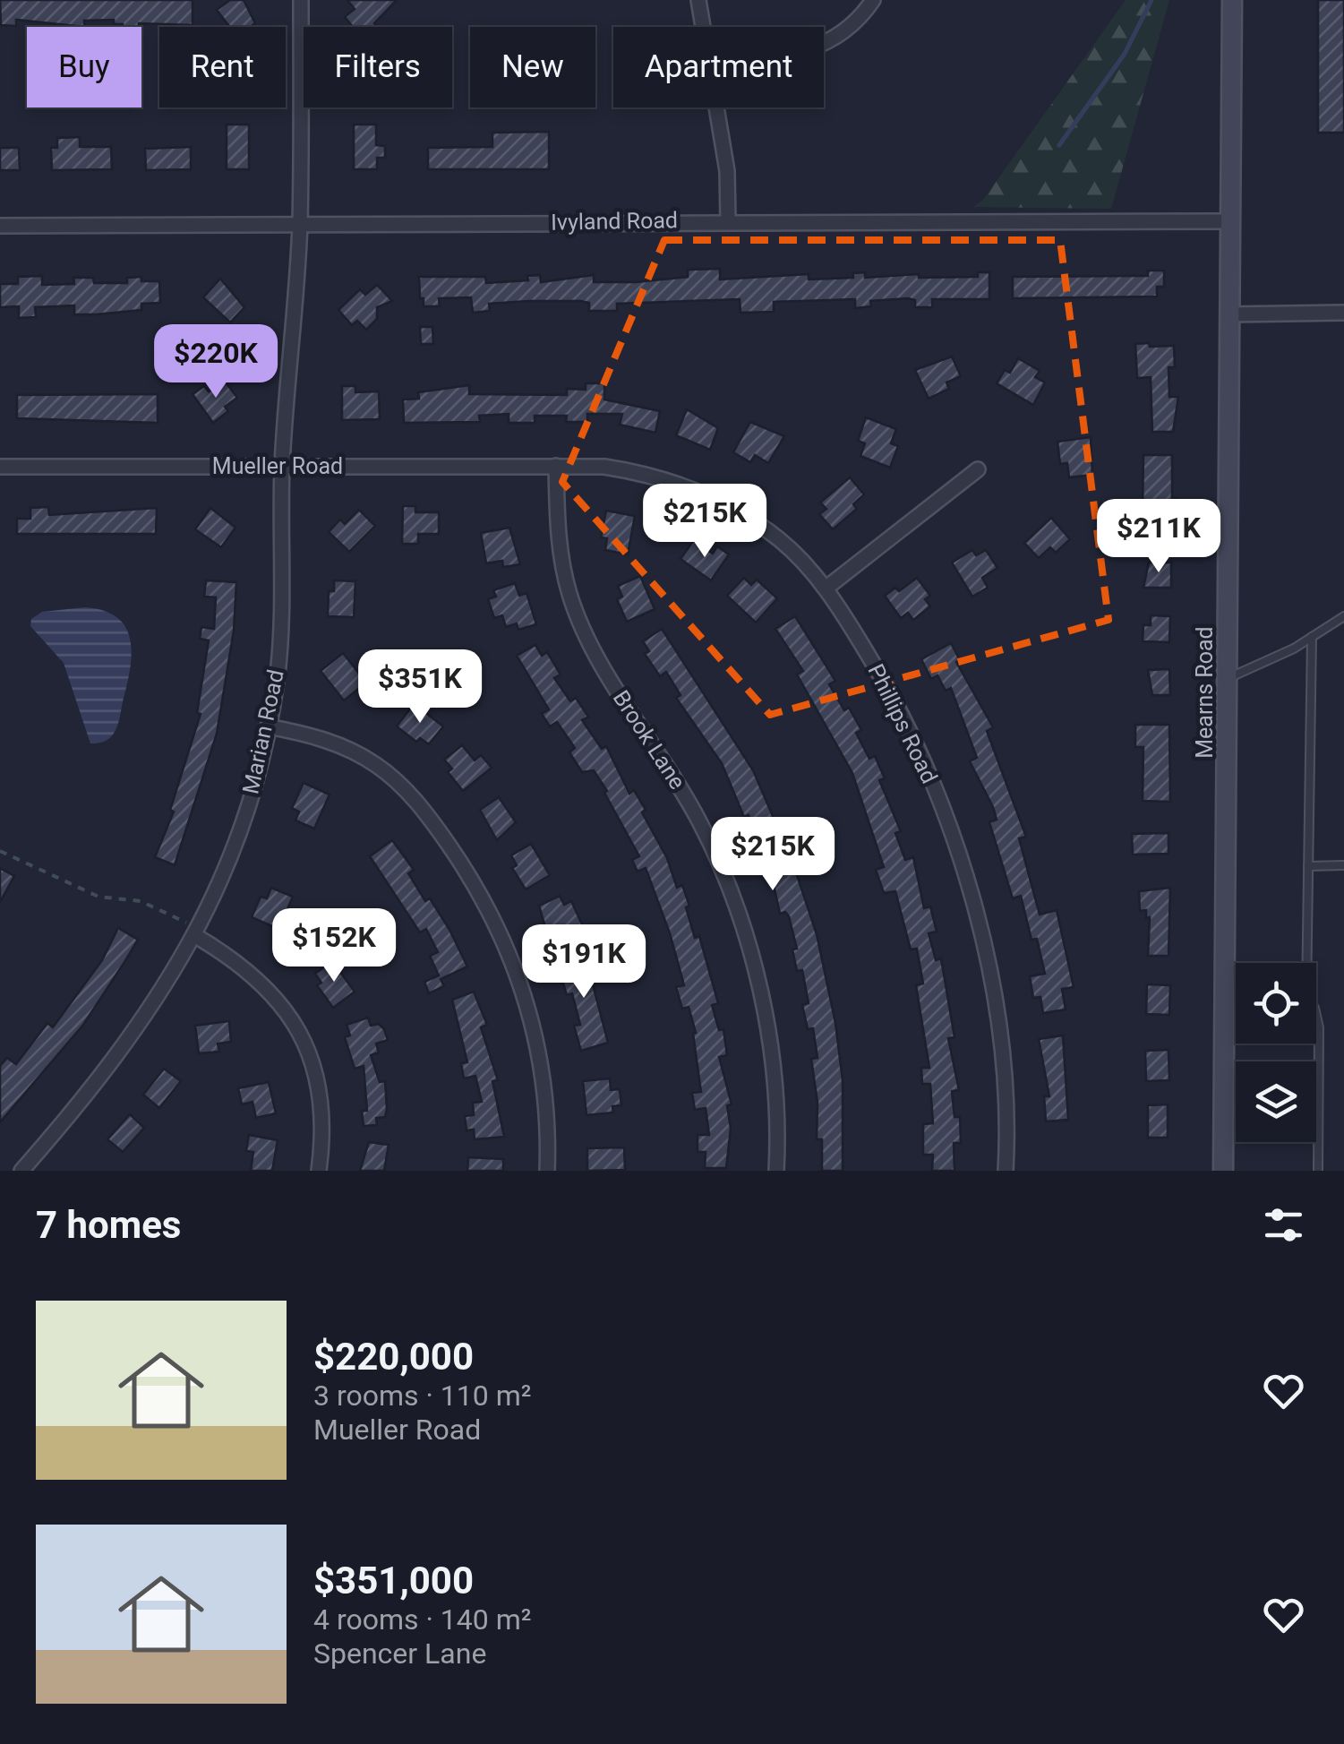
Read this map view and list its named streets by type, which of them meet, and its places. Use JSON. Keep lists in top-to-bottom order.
{
  "streets": {
    "street": [
      "Ivyland Road",
      "Mueller Road",
      "Mearns Road",
      "Phillips Road",
      "Marian Road",
      "Brook Lane"
    ]
  },
  "crossings": [
    ["Ivyland Road", "Mearns Road"],
    ["Ivyland Road", "Marian Road"],
    ["Mueller Road", "Phillips Road"],
    ["Mueller Road", "Marian Road"],
    ["Mueller Road", "Brook Lane"],
    ["Phillips Road", "Brook Lane"]
  ],
  "page": {
    "chip": [
      "Buy",
      "Rent",
      "Filters",
      "New",
      "Apartment"
    ],
    "price": [
      "$220K",
      "$215K",
      "$211K",
      "$351K",
      "$215K",
      "$152K",
      "$191K"
    ],
    "heading": "7 homes",
    "list": [
      {
        "name": "$220,000",
        "note": "3 rooms · 110 m² · Mueller Road"
      },
      {
        "name": "$351,000",
        "note": "4 rooms · 140 m² · Spencer Lane"
      }
    ]
  }
}
